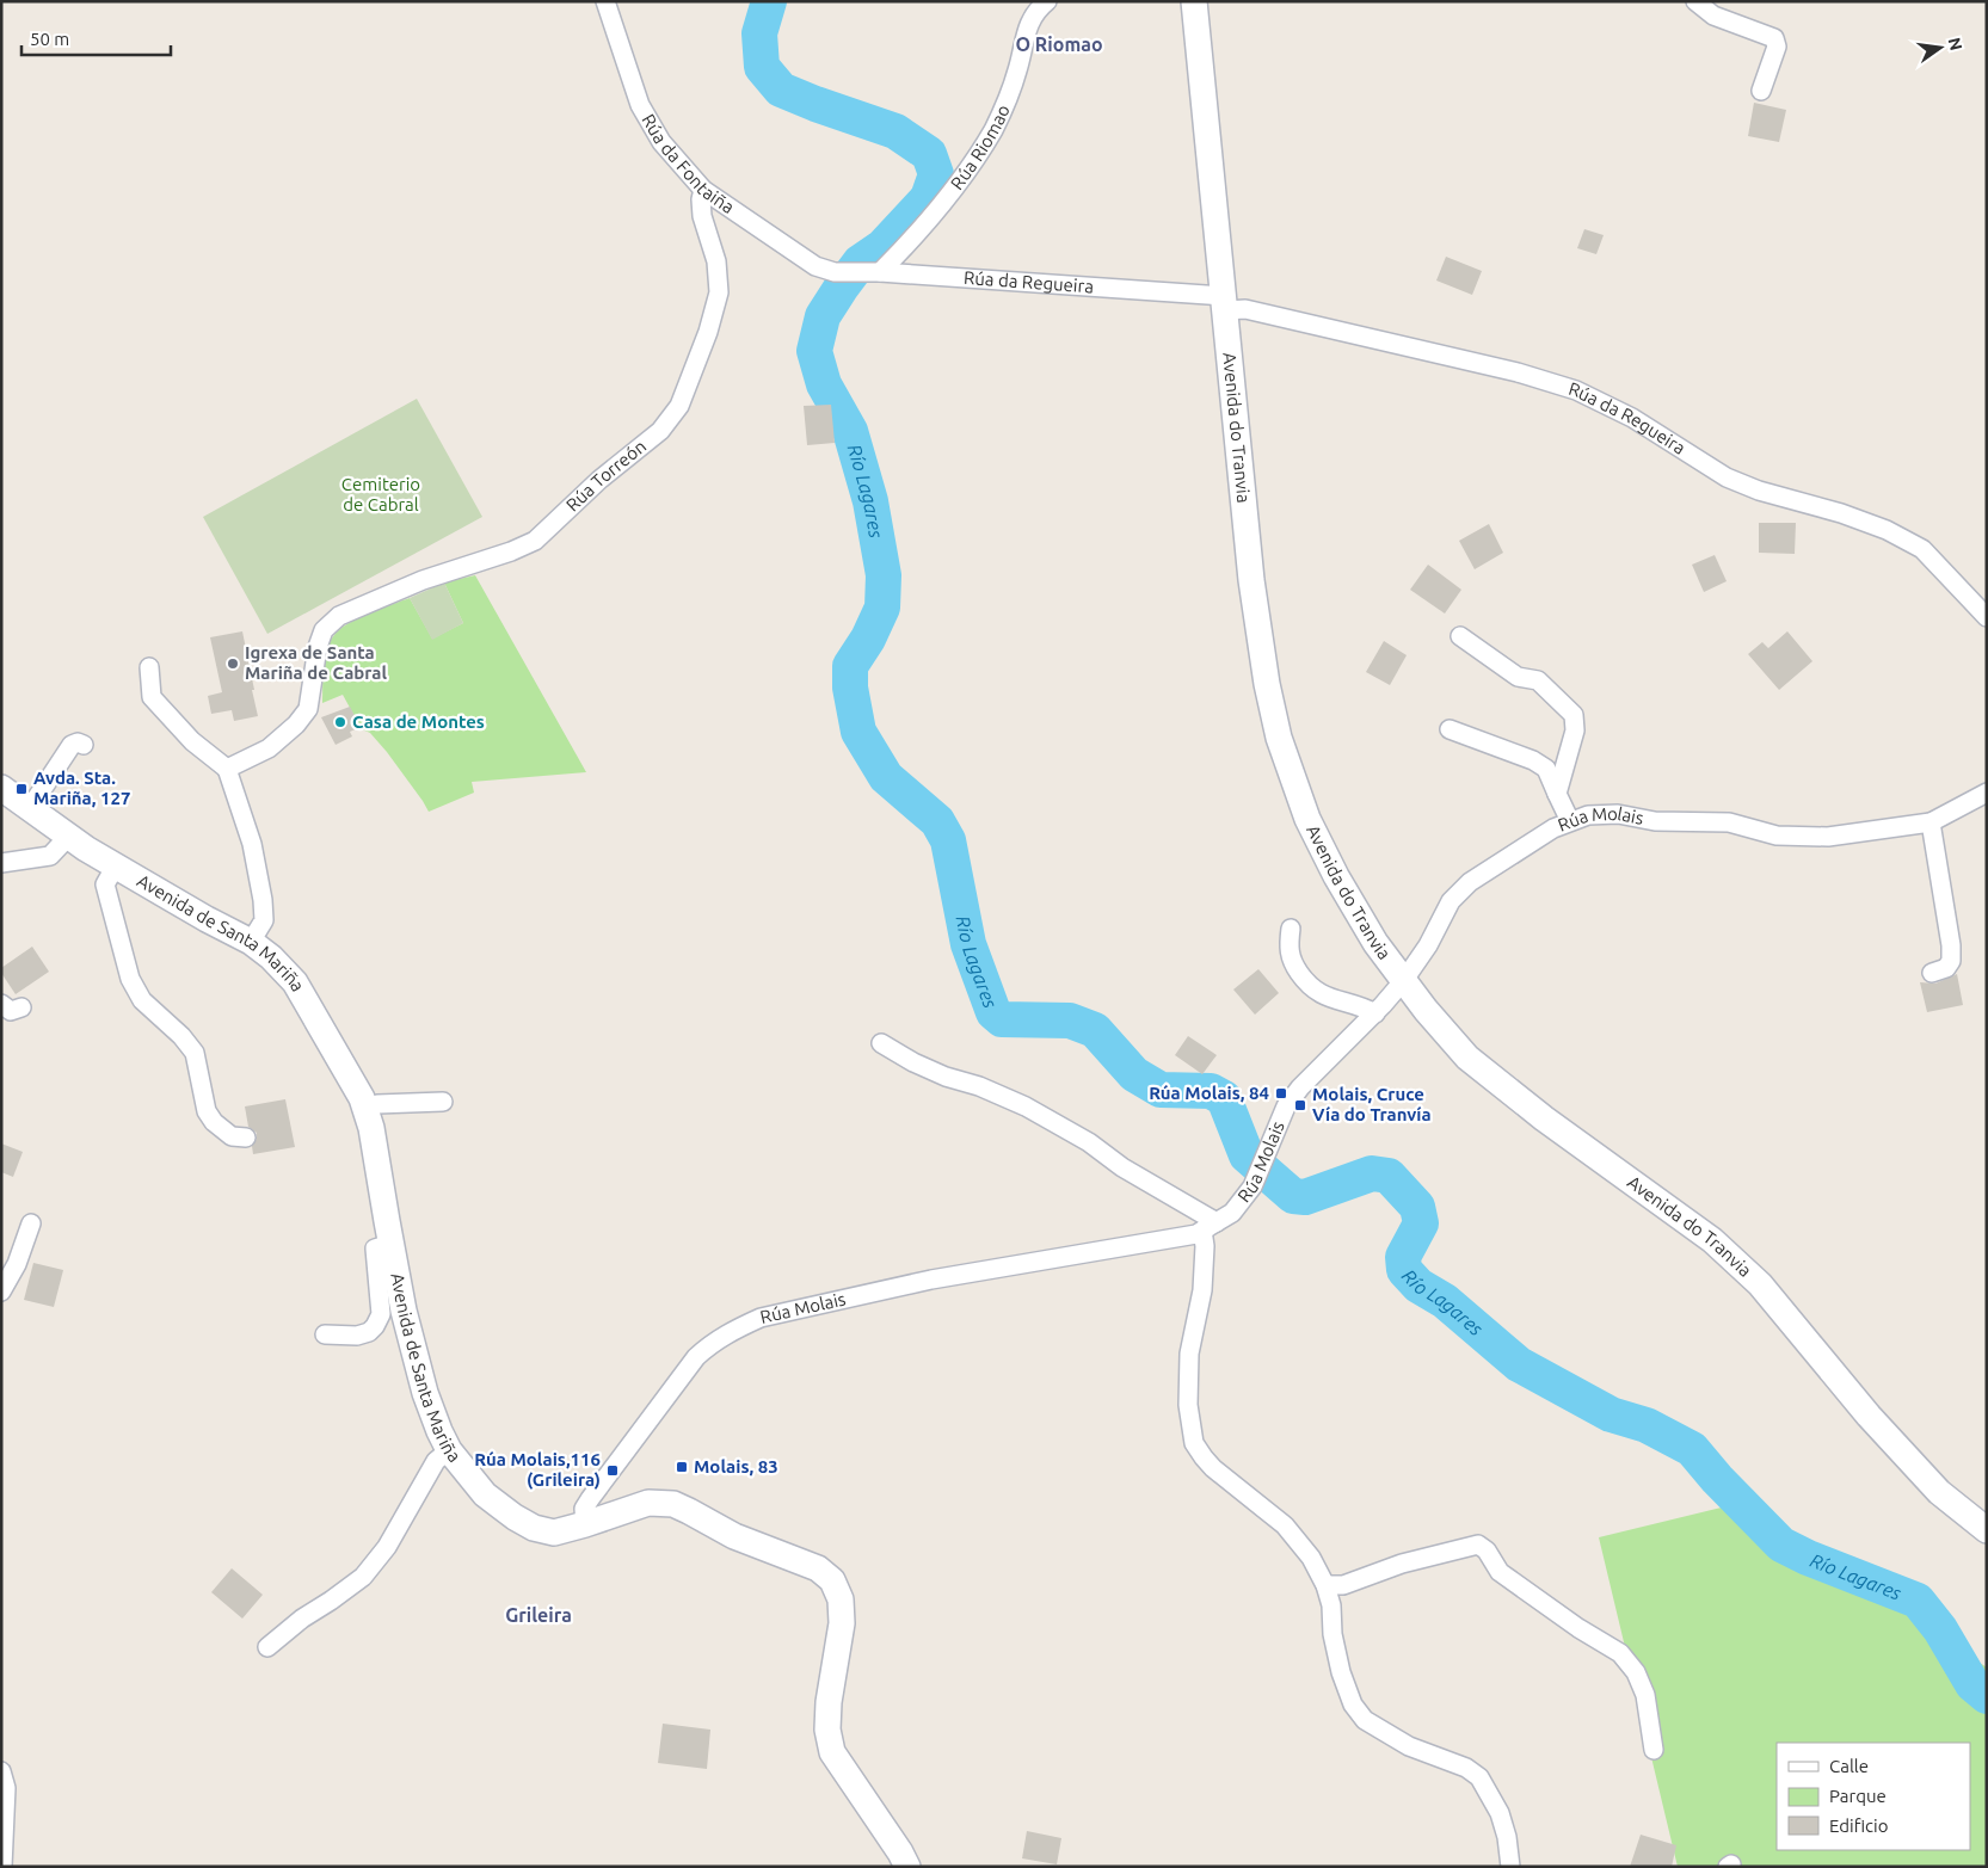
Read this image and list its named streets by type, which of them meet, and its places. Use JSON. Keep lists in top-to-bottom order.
{
  "streets": {
    "main road": ["Avenida do Tranvia", "Avenida de Santa Mariña"],
    "street": [
      "Rúa Riomao",
      "Rúa da Fontaiña",
      "Rúa da Regueira",
      "Rúa Torreón",
      "Rúa Molais"
    ]
  },
  "crossings": [
    ["Rúa Riomao", "Rúa da Regueira"],
    ["Rúa da Fontaiña", "Rúa da Regueira"],
    ["Rúa da Fontaiña", "Rúa Torreón"],
    ["Rúa da Regueira", "Avenida do Tranvia"],
    ["Avenida do Tranvia", "Rúa Molais"],
    ["Rúa Molais", "Avenida de Santa Mariña"]
  ],
  "districts": ["O Riomao", "Grileira"],
  "water": ["Río Lagares"],
  "parks": ["Cemiterio de Cabral"],
  "places": {
    "other": ["Igrexa de Santa Mariña de Cabral", "Casa de Montes"],
    "transit": [
      "Avda. Sta. Mariña, 127",
      "Rúa Molais, 84",
      "Molais, Cruce Vía do Tranvía",
      "Molais, 83",
      "Rúa Molais,116 (Grileira)"
    ]
  },
  "legend": ["Calle", "Parque", "Edificio"],
  "scale_bar": "50 m",
  "north": "right"
}
